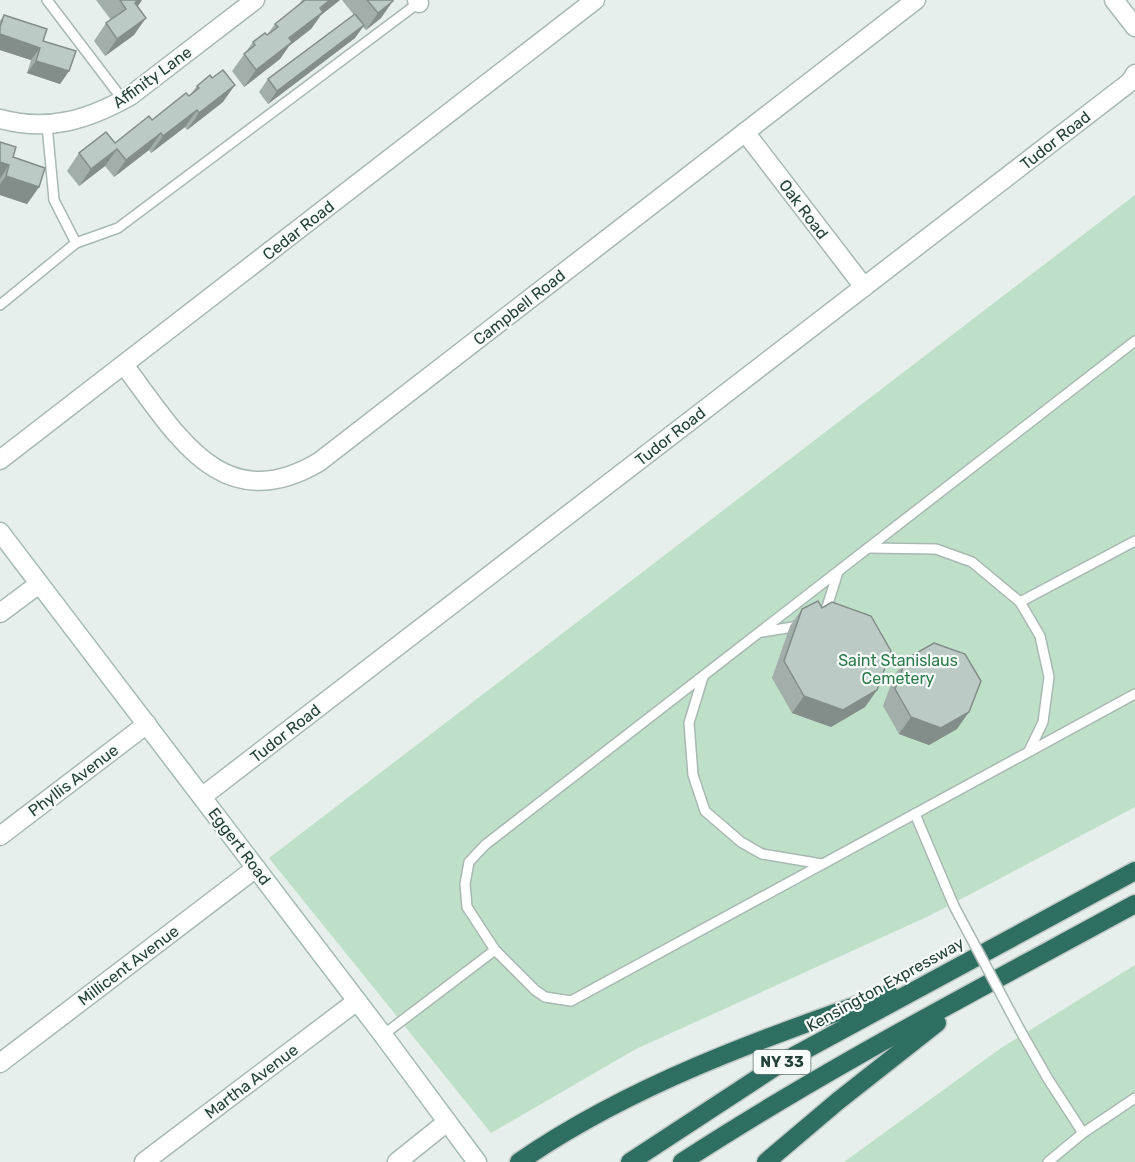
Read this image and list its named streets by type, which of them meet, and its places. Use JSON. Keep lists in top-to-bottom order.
{
  "streets": {
    "highway": ["Kensington Expressway", "NY 33"],
    "street": [
      "Affinity Lane",
      "Tudor Road",
      "Oak Road",
      "Cedar Road",
      "Campbell Road",
      "Phyllis Avenue",
      "Eggert Road",
      "Millicent Avenue",
      "Martha Avenue"
    ]
  },
  "crossings": [
    ["Tudor Road", "Oak Road"],
    ["Tudor Road", "Eggert Road"],
    ["Oak Road", "Campbell Road"],
    ["Cedar Road", "Campbell Road"],
    ["Phyllis Avenue", "Eggert Road"],
    ["Eggert Road", "Millicent Avenue"],
    ["Eggert Road", "Martha Avenue"]
  ],
  "parks": ["Saint Stanislaus Cemetery"]
}
